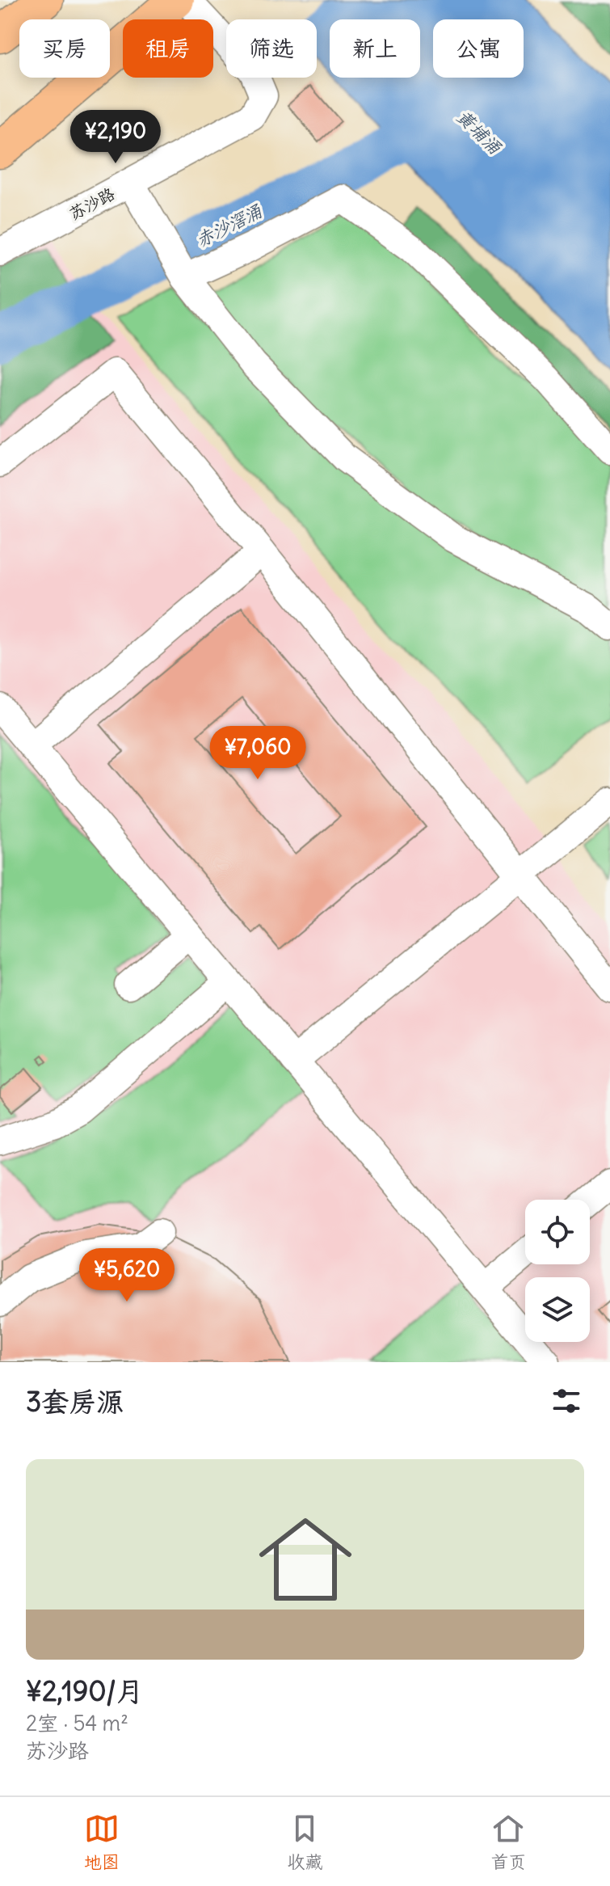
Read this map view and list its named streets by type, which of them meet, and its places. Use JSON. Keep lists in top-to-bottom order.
{
  "streets": {
    "street": ["苏沙路"]
  },
  "water": ["黄埔涌", "赤沙滘涌"],
  "page": {
    "chip": [
      "买房",
      "租房",
      "筛选",
      "新上",
      "公寓"
    ],
    "price": ["¥2,190", "¥7,060", "¥5,620"],
    "heading": "3套房源",
    "list": [
      {
        "name": "¥2,190/月",
        "note": "2室 · 54 m² · 苏沙路"
      }
    ],
    "tabs": ["地图", "收藏", "首页"]
  }
}
